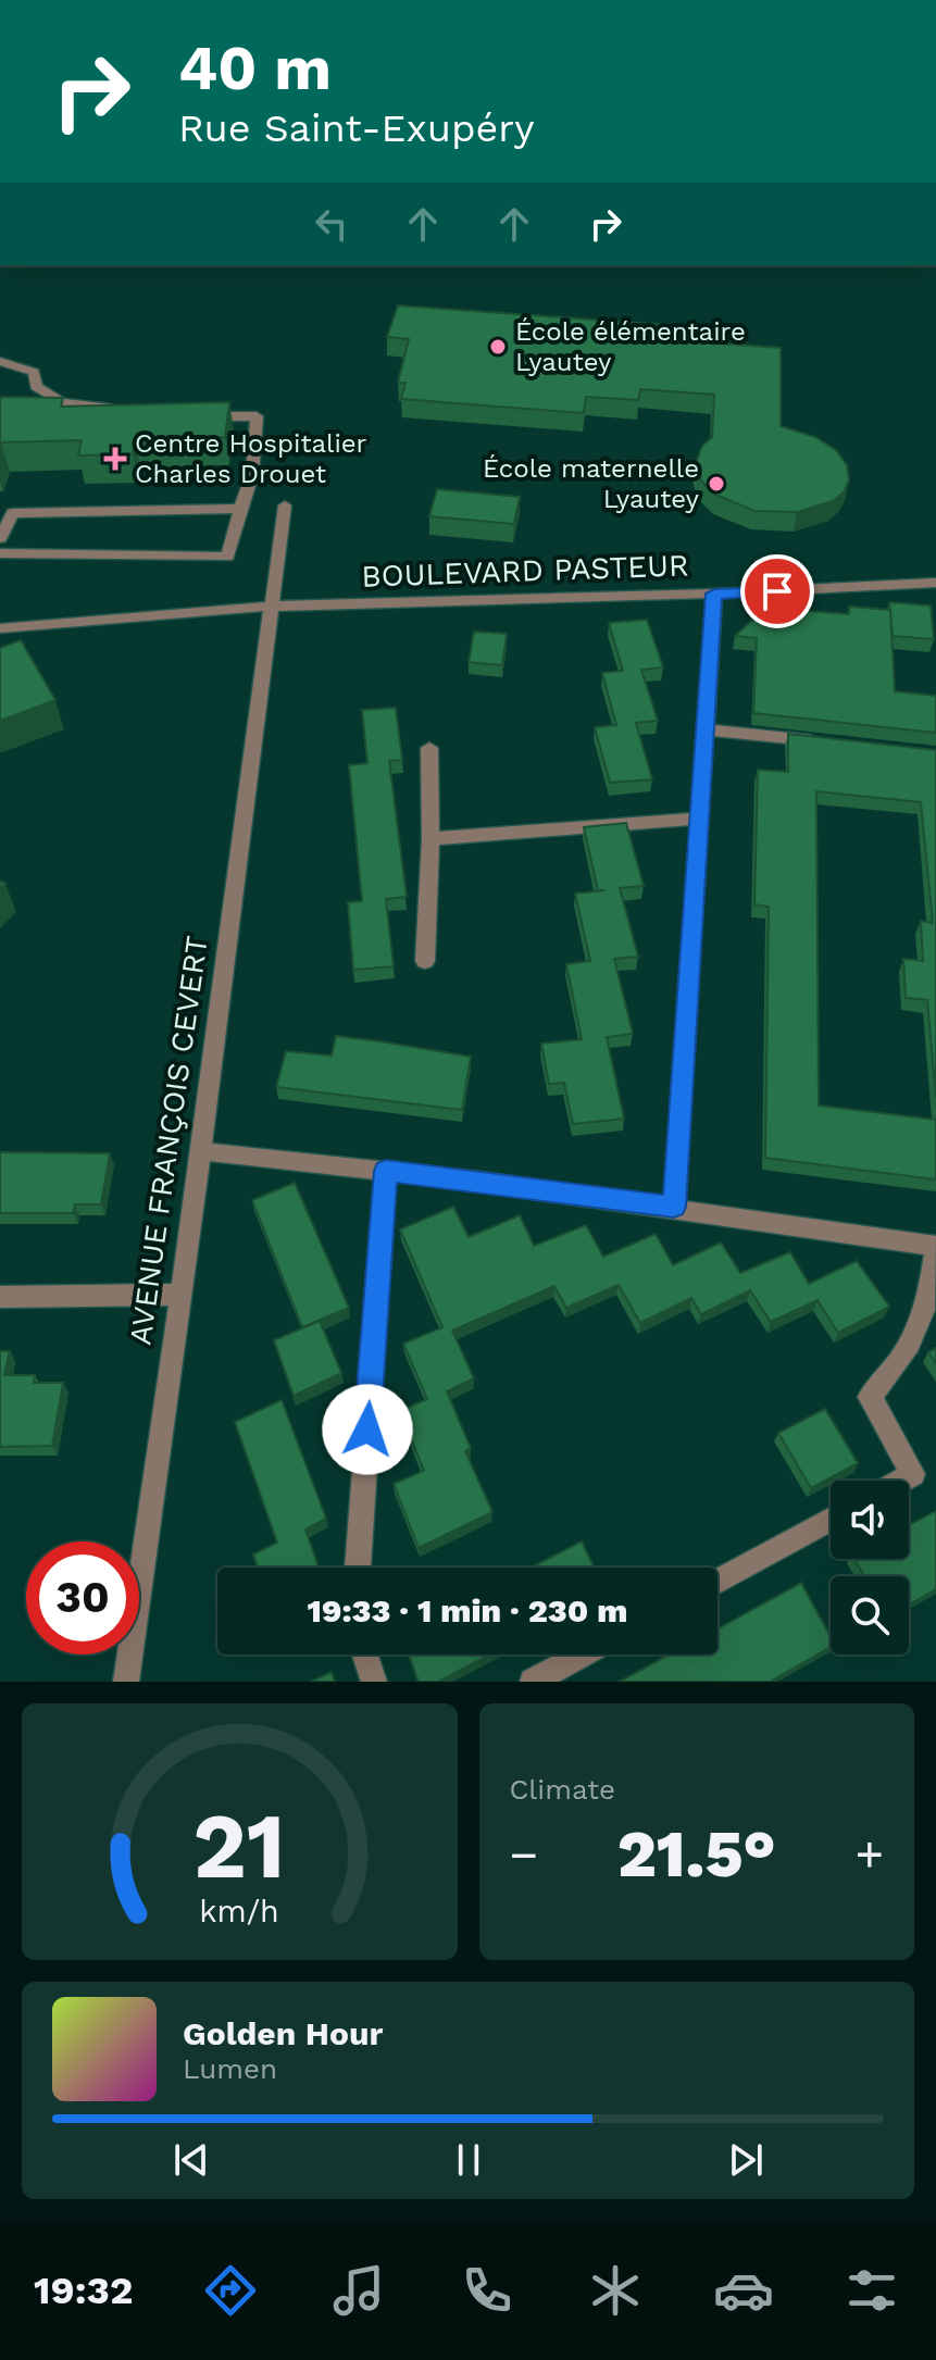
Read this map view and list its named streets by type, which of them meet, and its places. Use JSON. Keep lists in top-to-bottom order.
{
  "streets": {
    "street": ["BOULEVARD PASTEUR", "AVENUE FRANÇOIS CEVERT"]
  },
  "crossings": [
    ["BOULEVARD PASTEUR", "AVENUE FRANÇOIS CEVERT"]
  ],
  "places": {
    "other": ["École élémentaire Lyautey", "École maternelle Lyautey"],
    "health": ["Centre Hospitalier Charles Drouet"]
  },
  "page": {
    "turn": ["40 m", "Rue Saint-Exupéry"],
    "limit": "30",
    "trip": "19:33 · 1 min · 230 m",
    "tile": "Climate",
    "heat": ["−", "21.5°", "+"],
    "song": ["Golden Hour", "Lumen"],
    "tabs": "19:32",
    "gauge": ["21", "km/h"]
  }
}
